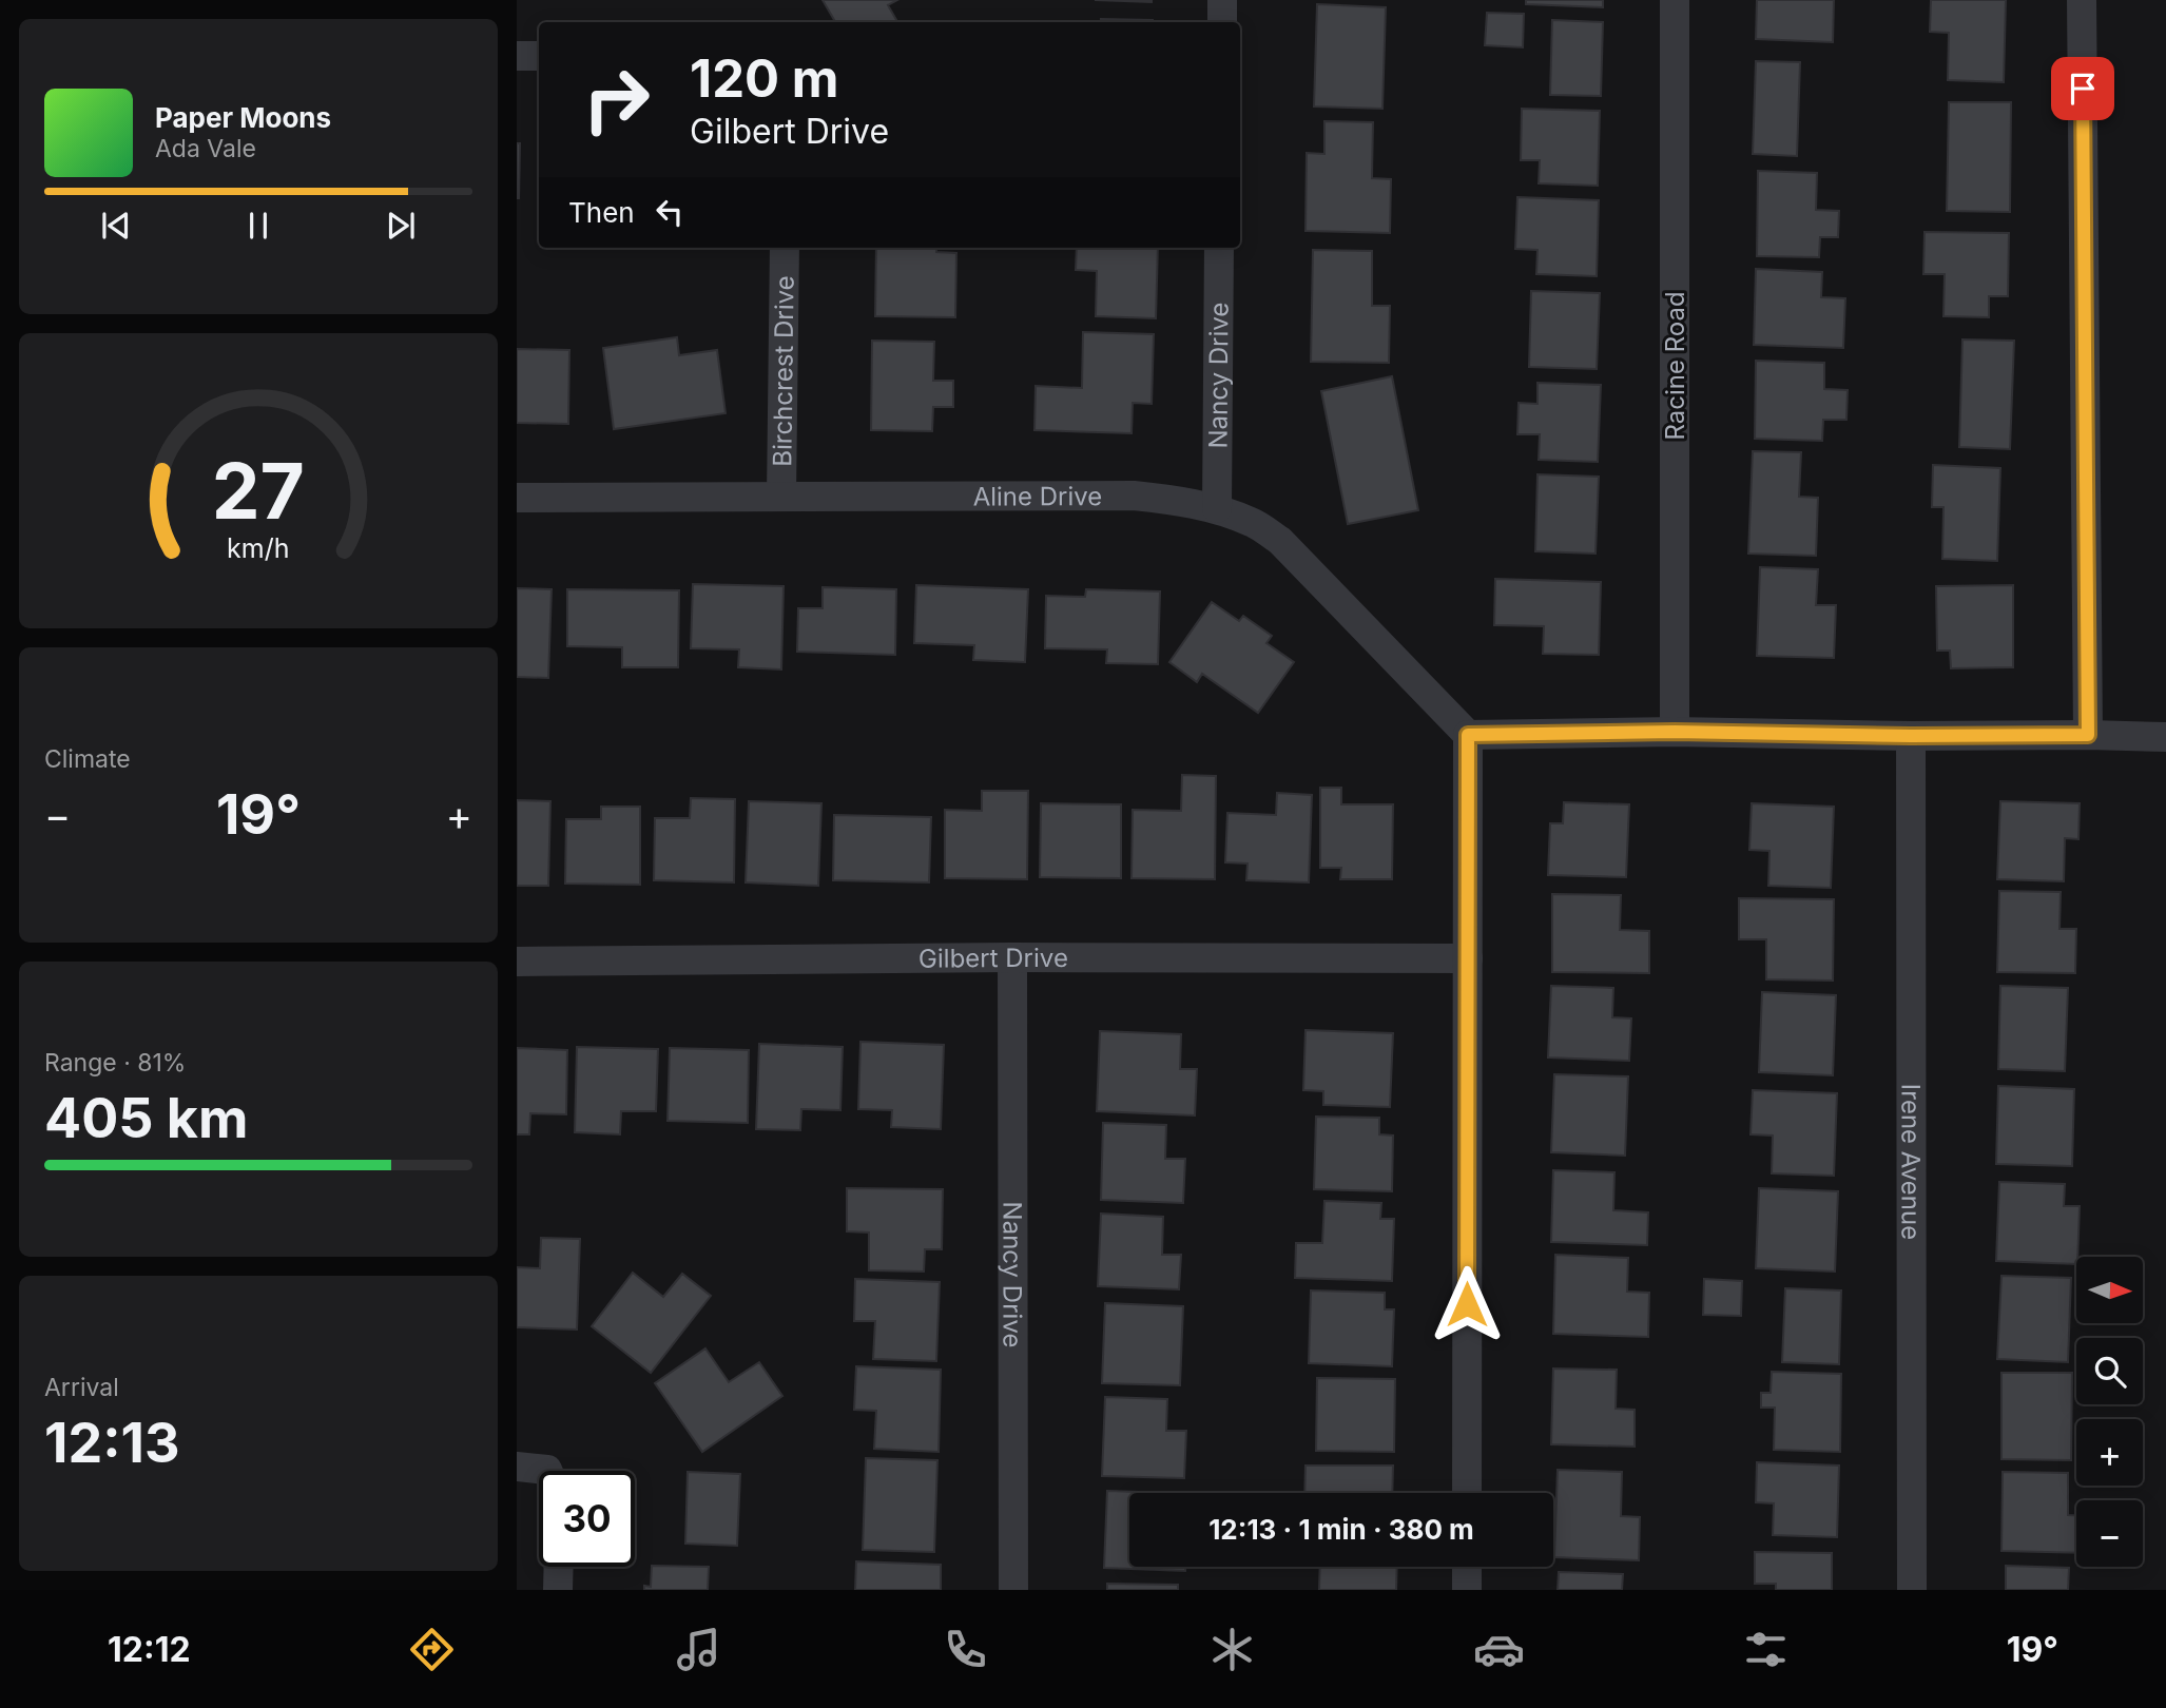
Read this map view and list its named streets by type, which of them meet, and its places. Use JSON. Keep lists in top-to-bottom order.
{
  "streets": {
    "street": [
      "Racine Road",
      "Birchcrest Drive",
      "Nancy Drive",
      "Aline Drive",
      "Gilbert Drive",
      "Irene Avenue"
    ]
  },
  "crossings": [
    ["Birchcrest Drive", "Aline Drive"],
    ["Nancy Drive", "Aline Drive"],
    ["Nancy Drive", "Gilbert Drive"]
  ],
  "north": "right",
  "page": {
    "turn": ["120 m", "Gilbert Drive"],
    "song": ["Paper Moons", "Ada Vale"],
    "then": "Then",
    "tile": [
      "Climate",
      ["Range · 81%", "405 km"],
      ["Arrival", "12:13"]
    ],
    "heat": ["−", "19°", "+"],
    "map_buttons": ["+", "−"],
    "limit": "30",
    "trip": "12:13 · 1 min · 380 m",
    "tabs": ["12:12", "19°"],
    "gauge": ["27", "km/h"]
  }
}
